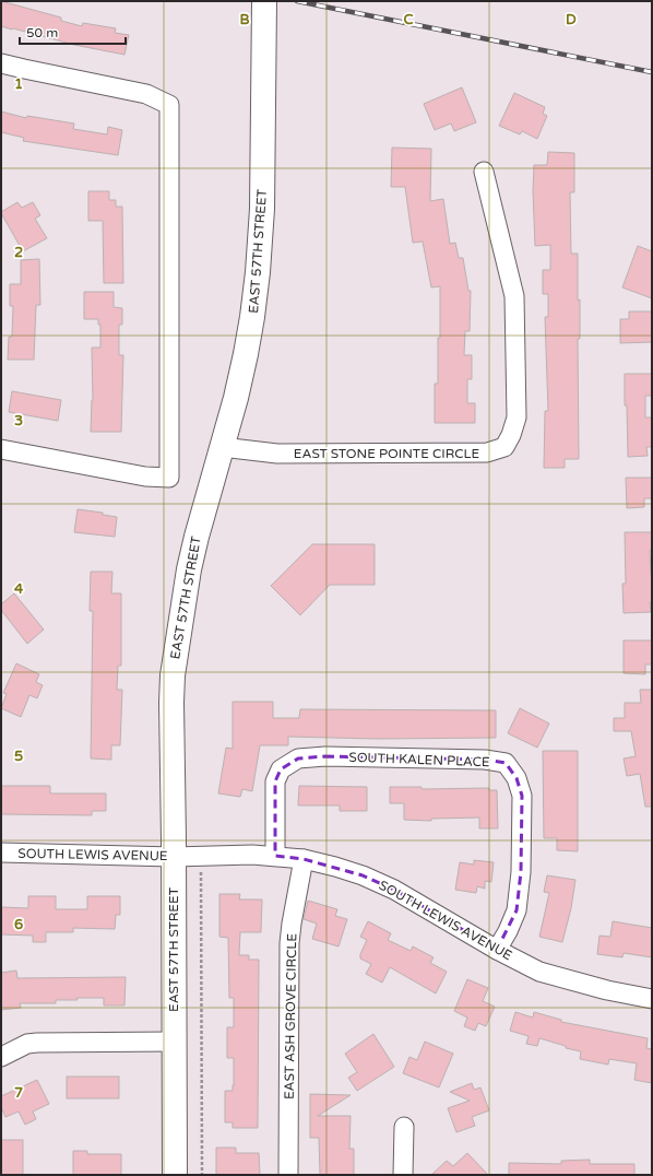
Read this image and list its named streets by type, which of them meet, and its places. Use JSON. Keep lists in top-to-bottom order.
{
  "streets": {
    "main road": ["EAST 57TH STREET"],
    "street": [
      "EAST STONE POINTE CIRCLE",
      "SOUTH KALEN PLACE",
      "SOUTH LEWIS AVENUE",
      "EAST ASH GROVE CIRCLE"
    ]
  },
  "crossings": [
    ["EAST 57TH STREET", "EAST STONE POINTE CIRCLE"],
    ["EAST 57TH STREET", "SOUTH LEWIS AVENUE"],
    ["SOUTH KALEN PLACE", "SOUTH LEWIS AVENUE"],
    ["SOUTH LEWIS AVENUE", "EAST ASH GROVE CIRCLE"]
  ],
  "scale_bar": "50 m",
  "grid": {
    "columns": ["B", "C", "D"],
    "rows": [
      "1",
      "2",
      "3",
      "4",
      "5",
      "6",
      "7"
    ]
  }
}
